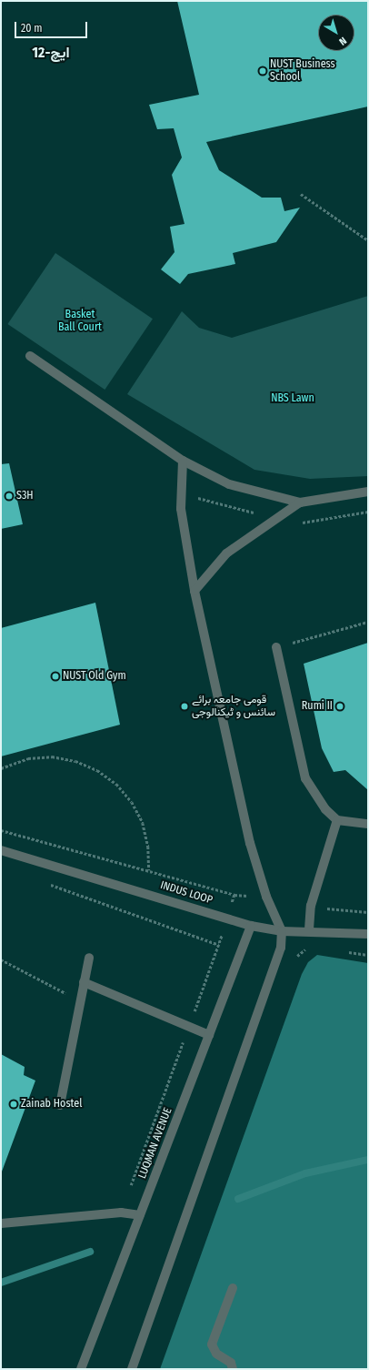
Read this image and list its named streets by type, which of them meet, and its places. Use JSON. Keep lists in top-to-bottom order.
{
  "streets": {
    "street": ["INDUS LOOP", "LUQMAN AVENUE"]
  },
  "crossings": [
    ["INDUS LOOP", "LUQMAN AVENUE"]
  ],
  "districts": ["ایچ-12"],
  "parks": ["Basket Ball Court", "NBS Lawn"],
  "places": [
    "NUST Business School",
    "S3H",
    "NUST Old Gym",
    "قومی جامعہ برائے سائنس و ٹیکنالوجی",
    "Rumi II",
    "Zainab Hostel"
  ],
  "scale_bar": "20 m",
  "north": "bottom right"
}
